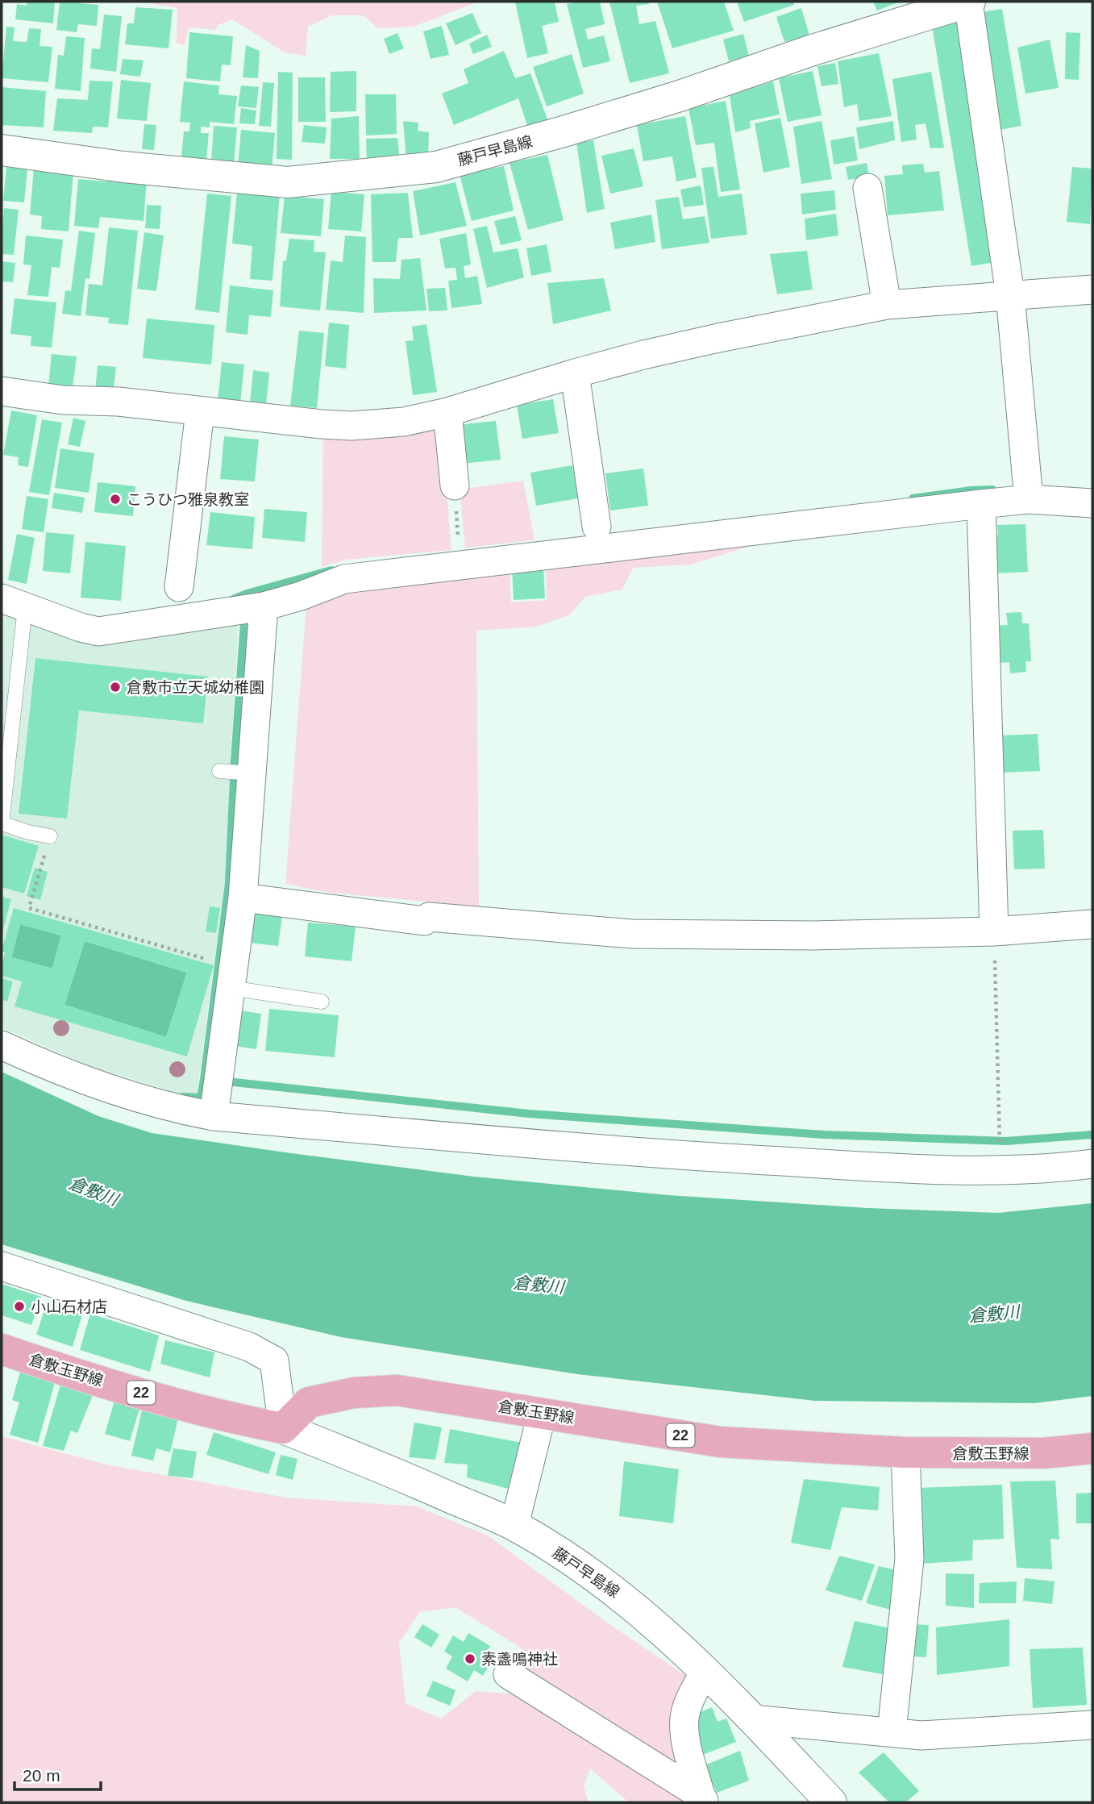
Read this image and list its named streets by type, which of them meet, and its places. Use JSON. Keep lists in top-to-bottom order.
{
  "streets": {
    "main road": ["藤戸早島線", "倉敷玉野線", "22"]
  },
  "crossings": [
    ["藤戸早島線", "倉敷玉野線"]
  ],
  "water": ["倉敷川"],
  "places": [
    "こうひつ雅泉教室",
    "倉敷市立天城幼稚園",
    "小山石材店",
    "素盞鳴神社"
  ],
  "scale_bar": "20 m"
}
